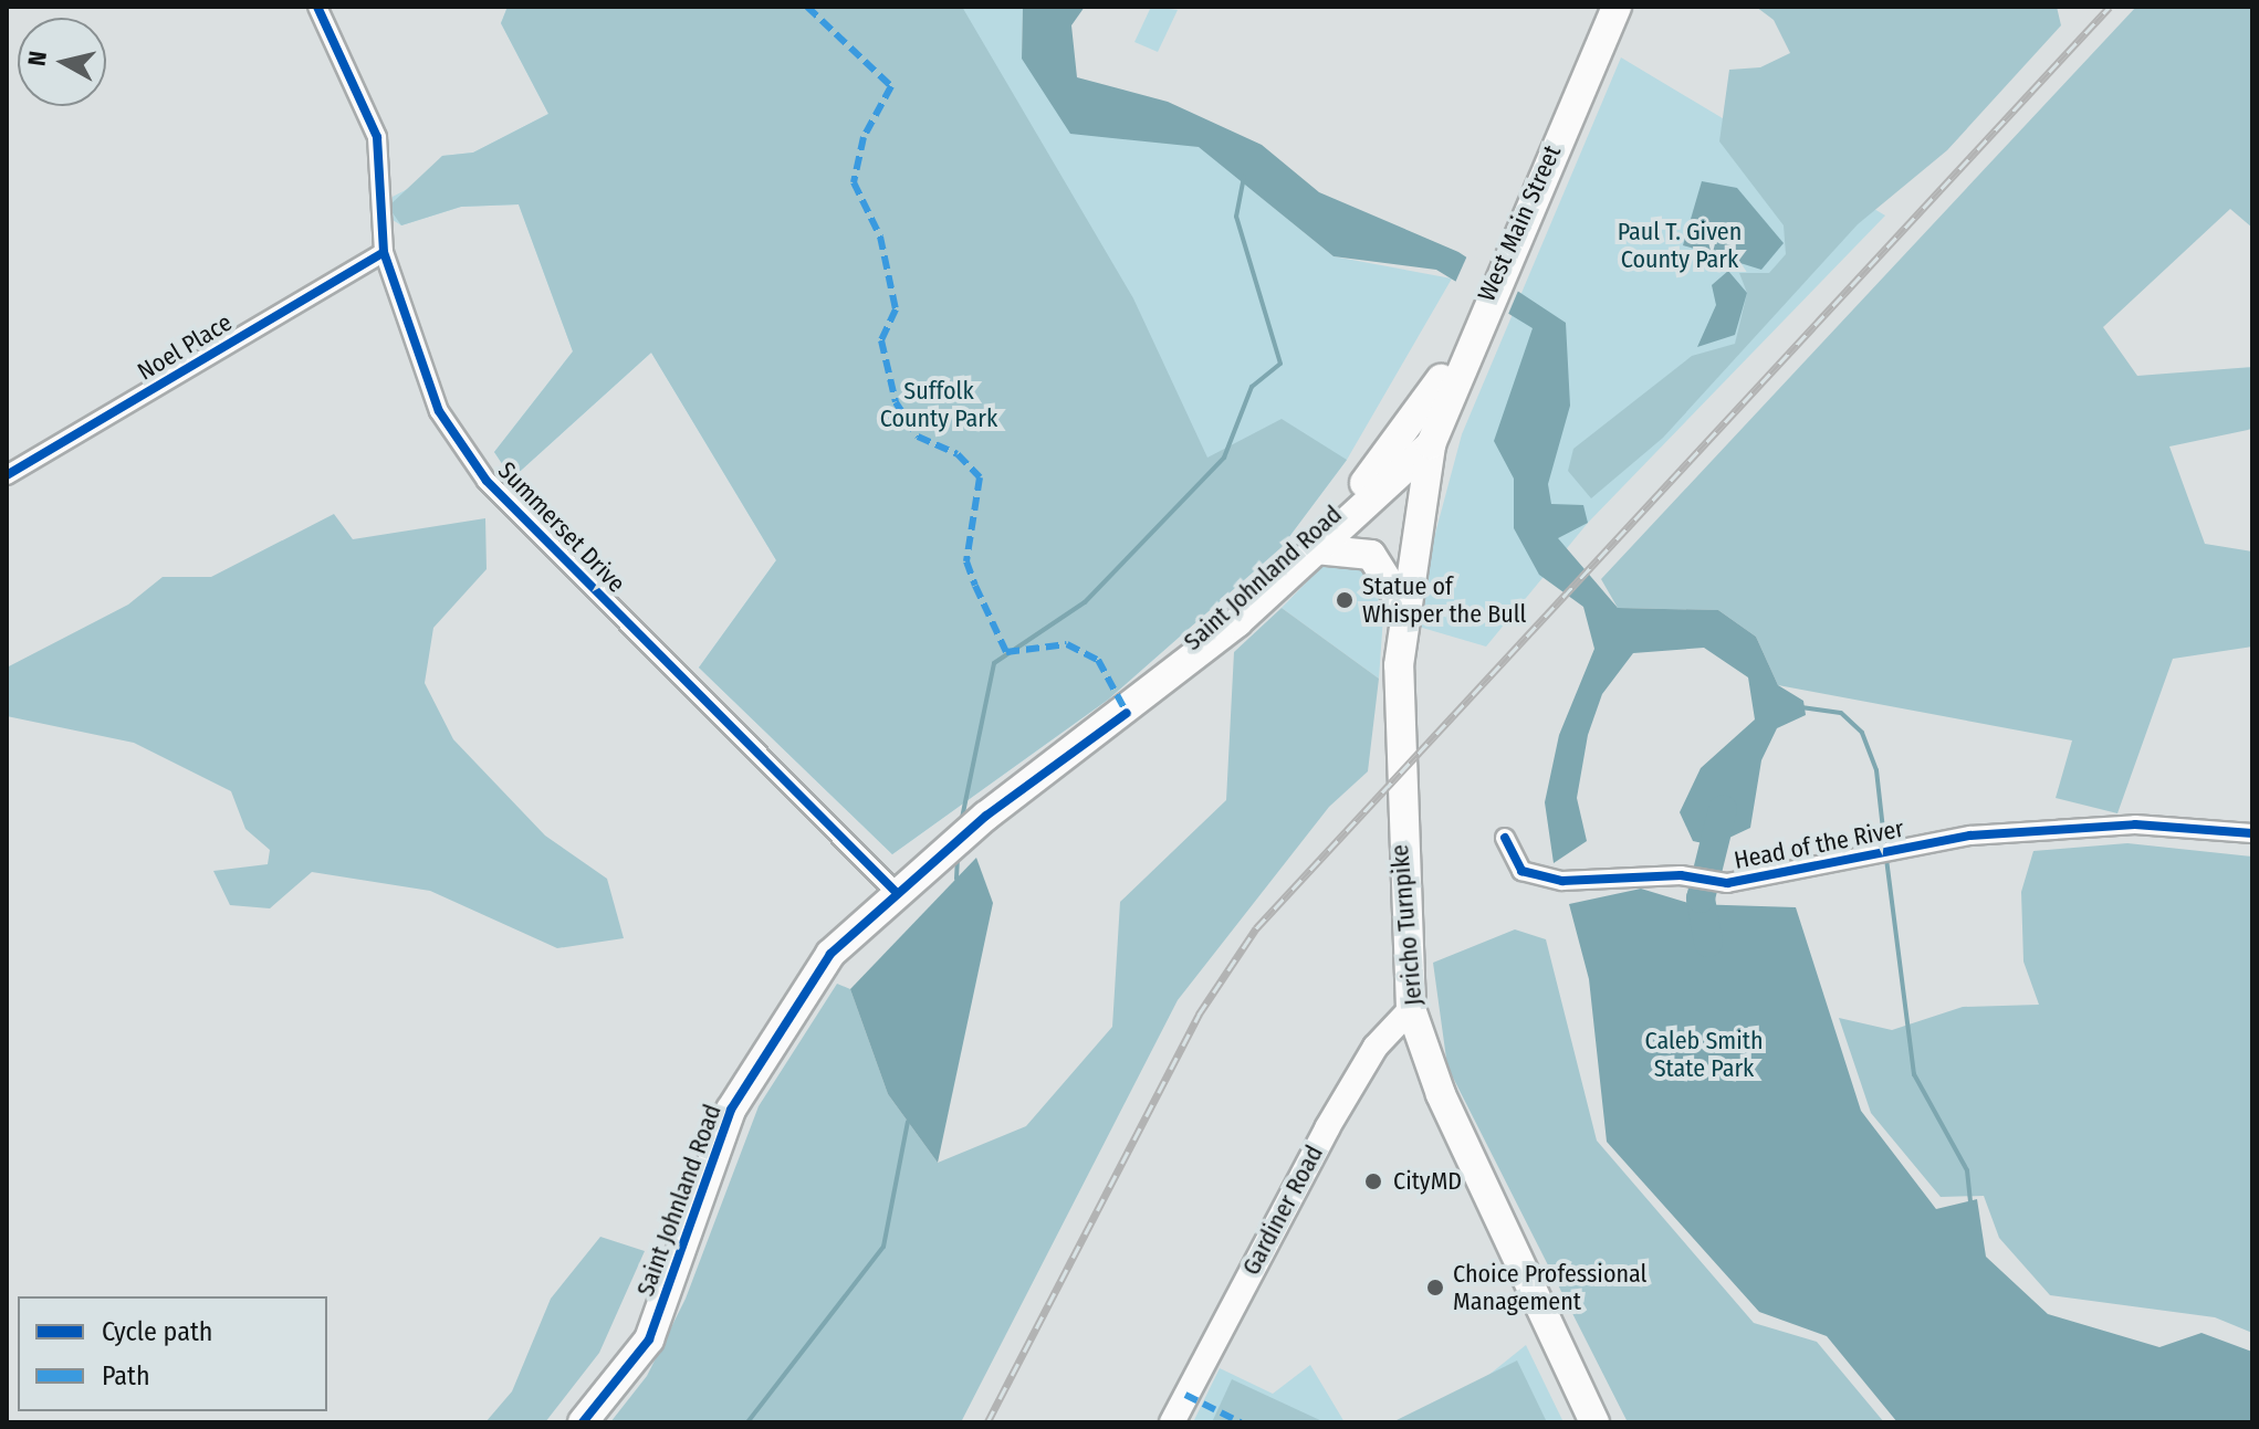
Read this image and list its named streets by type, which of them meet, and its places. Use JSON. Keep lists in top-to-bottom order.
{
  "streets": {
    "main road": [
      "West Main Street",
      "Saint Johnland Road",
      "Jericho Turnpike",
      "Gardiner Road"
    ],
    "street": ["Noel Place", "Summerset Drive", "Head of the River"]
  },
  "crossings": [
    ["West Main Street", "Saint Johnland Road"],
    ["West Main Street", "Jericho Turnpike"],
    ["Noel Place", "Summerset Drive"],
    ["Summerset Drive", "Saint Johnland Road"],
    ["Saint Johnland Road", "Jericho Turnpike"],
    ["Jericho Turnpike", "Gardiner Road"]
  ],
  "parks": ["Paul T. Given County Park", "Suffolk County Park", "Caleb Smith State Park"],
  "places": ["Statue of Whisper the Bull", "CityMD", "Choice Professional Management"],
  "legend": ["Cycle path", "Path"],
  "north": "left"
}
